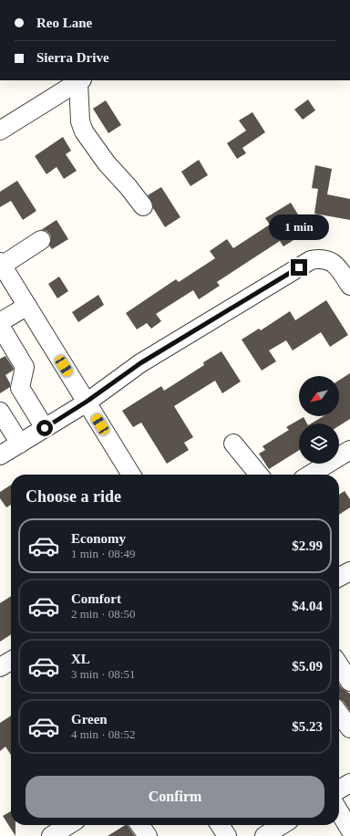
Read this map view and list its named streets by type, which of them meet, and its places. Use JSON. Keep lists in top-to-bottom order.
{
  "north": "bottom left",
  "page": {
    "banner": ["Reo Lane", "Sierra Drive"],
    "bubble": "1 min",
    "heading": "Choose a ride",
    "list": [
      {
        "name": "Economy",
        "note": "1 min · 08:49",
        "value": "$2.99"
      },
      {
        "name": "Comfort",
        "note": "2 min · 08:50",
        "value": "$4.04"
      },
      {
        "name": "XL",
        "note": "3 min · 08:51",
        "value": "$5.09"
      },
      {
        "name": "Green",
        "note": "4 min · 08:52",
        "value": "$5.23"
      }
    ],
    "buttons": "Confirm"
  }
}
